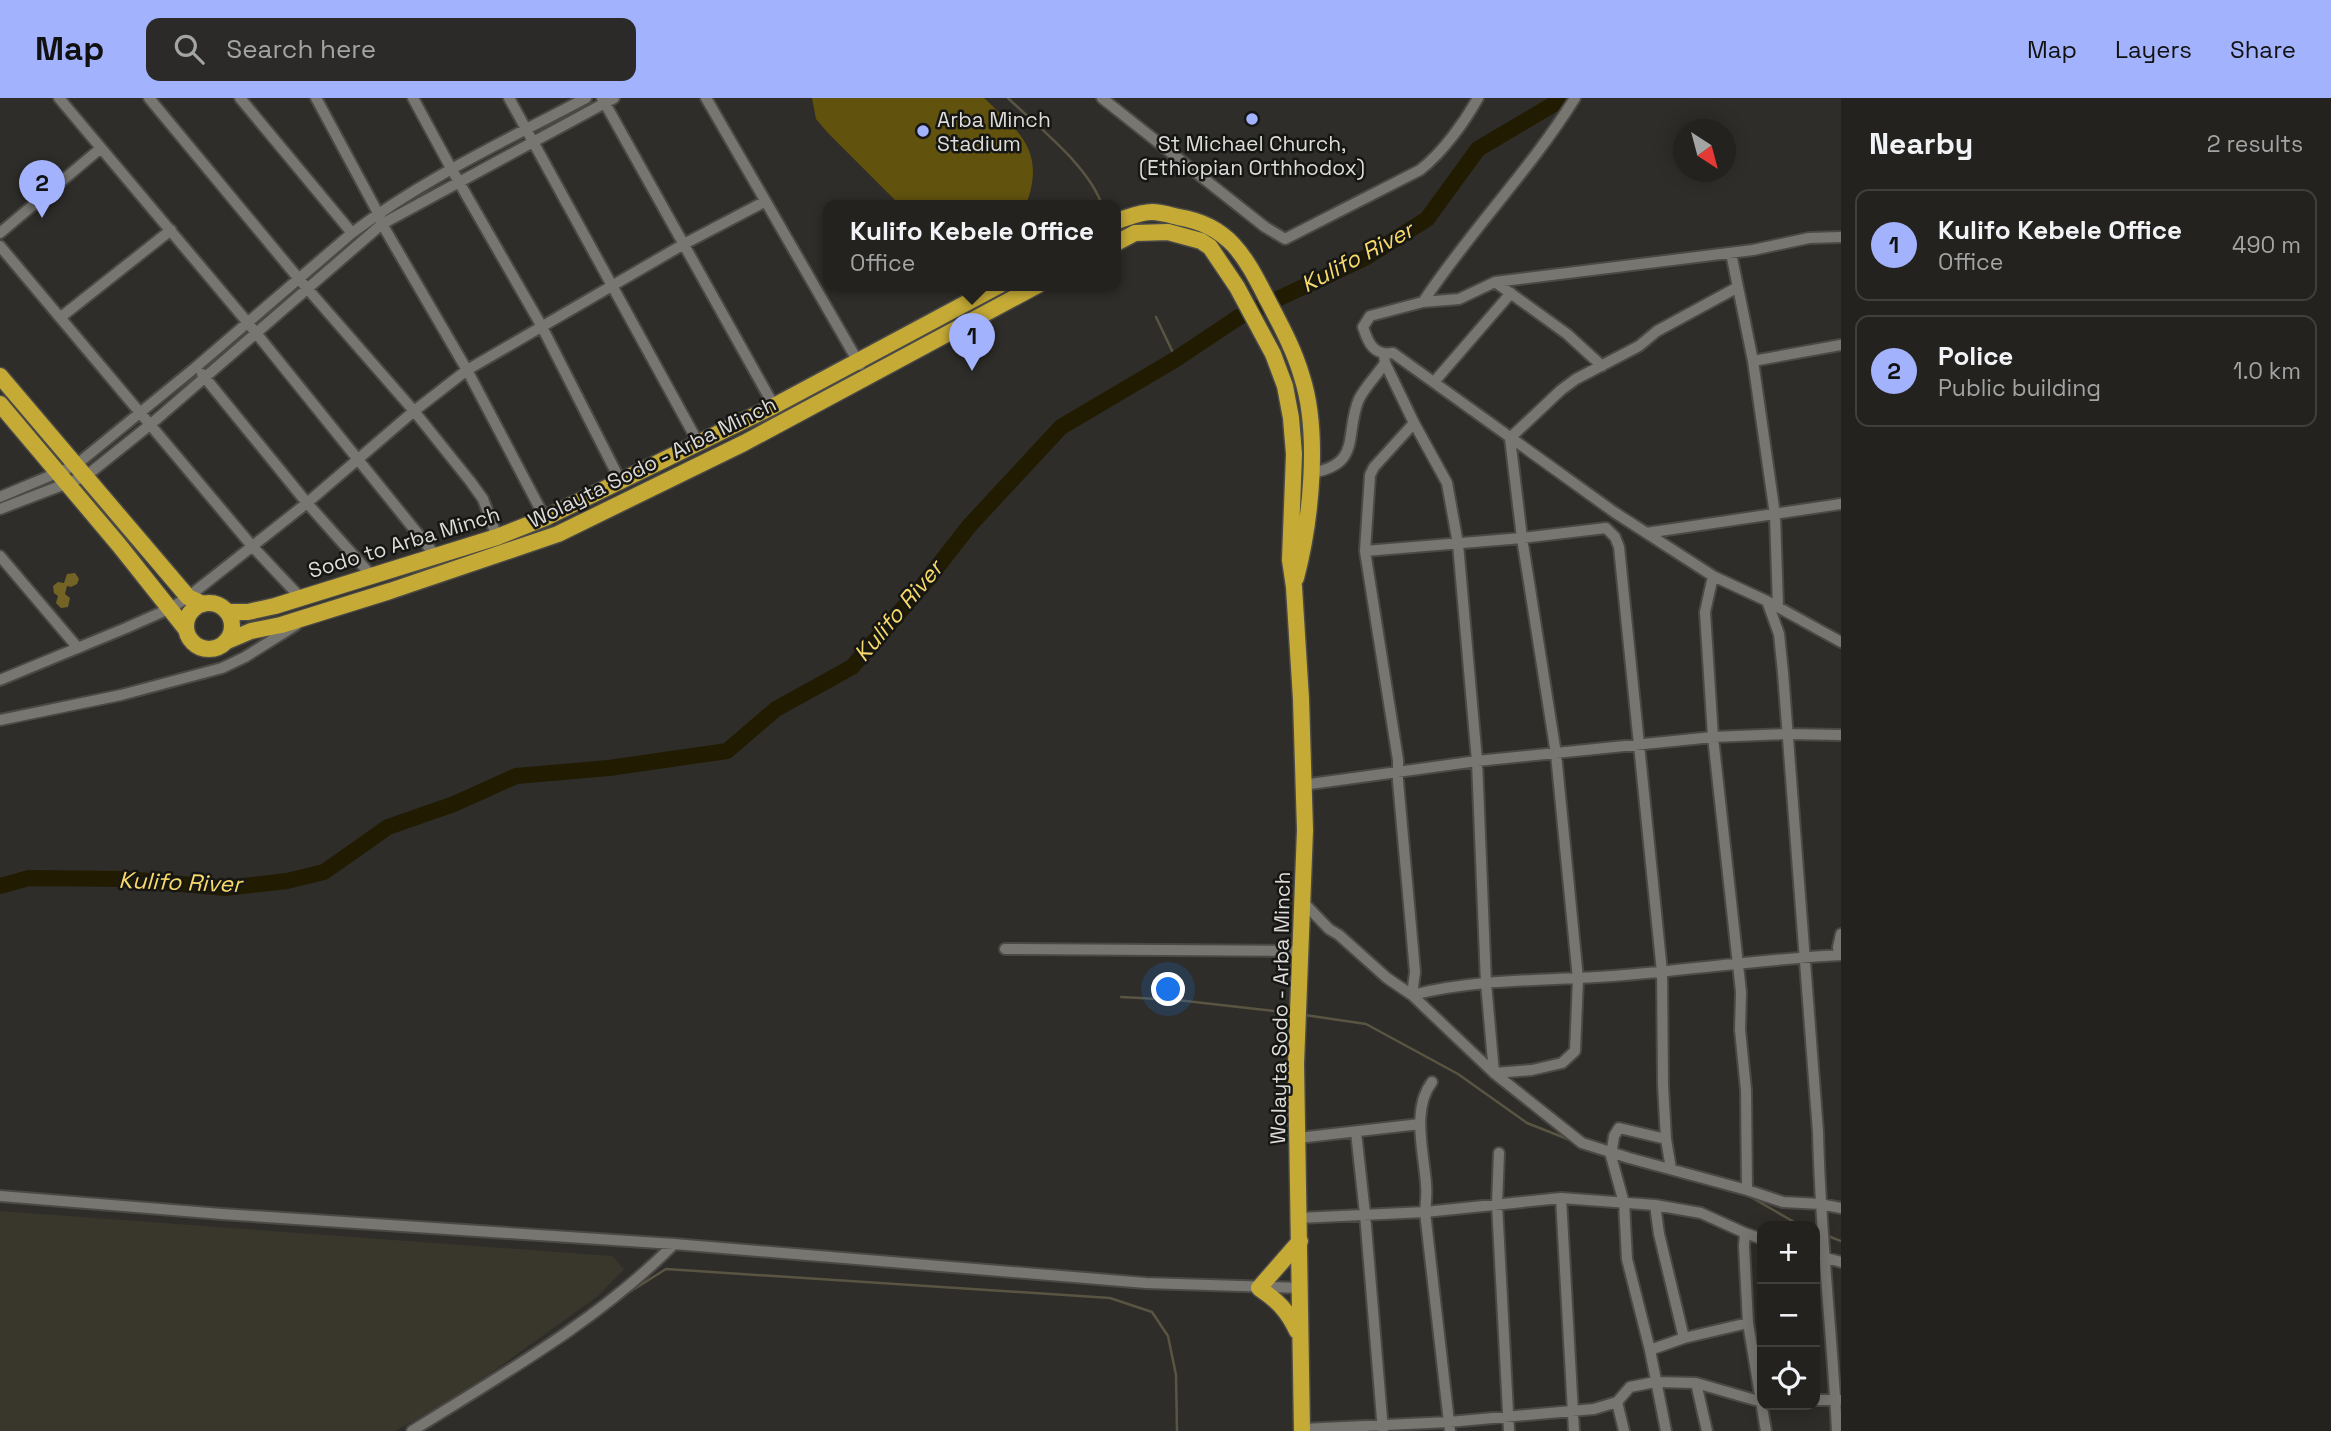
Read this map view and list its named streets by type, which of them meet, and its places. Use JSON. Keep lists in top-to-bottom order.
{
  "streets": {
    "highway": ["Wolayta Sodo - Arba Minch", "Sodo to Arba Minch"]
  },
  "crossings": [
    ["Wolayta Sodo - Arba Minch", "Sodo to Arba Minch"]
  ],
  "water": ["Kulifo River"],
  "places": ["St Michael Church, (Ethiopian Orthhodox)", "Arba Minch Stadium"],
  "north": "bottom right",
  "page": {
    "header": "Map",
    "search": "Search here",
    "nav": ["Map", "Layers", "Share"],
    "heading": ["Nearby", "2 results"],
    "pins": ["2", "1"],
    "list": [
      {
        "mark": "1",
        "name": "Kulifo Kebele Office",
        "note": "Office",
        "value": "490 m"
      },
      {
        "mark": "2",
        "name": "Police",
        "note": "Public building",
        "value": "1.0 km"
      }
    ],
    "popup": ["Kulifo Kebele Office", "Office"],
    "map_buttons": ["+", "−"]
  }
}
